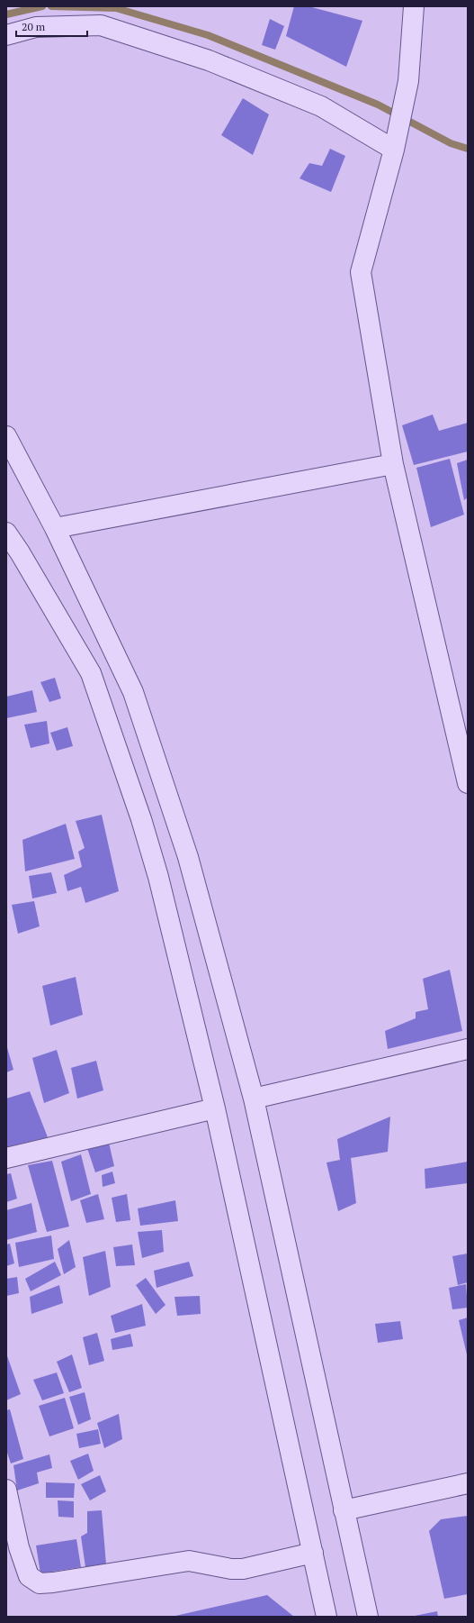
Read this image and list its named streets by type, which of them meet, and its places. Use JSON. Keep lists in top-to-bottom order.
{
  "scale_bar": "20 m"
}
